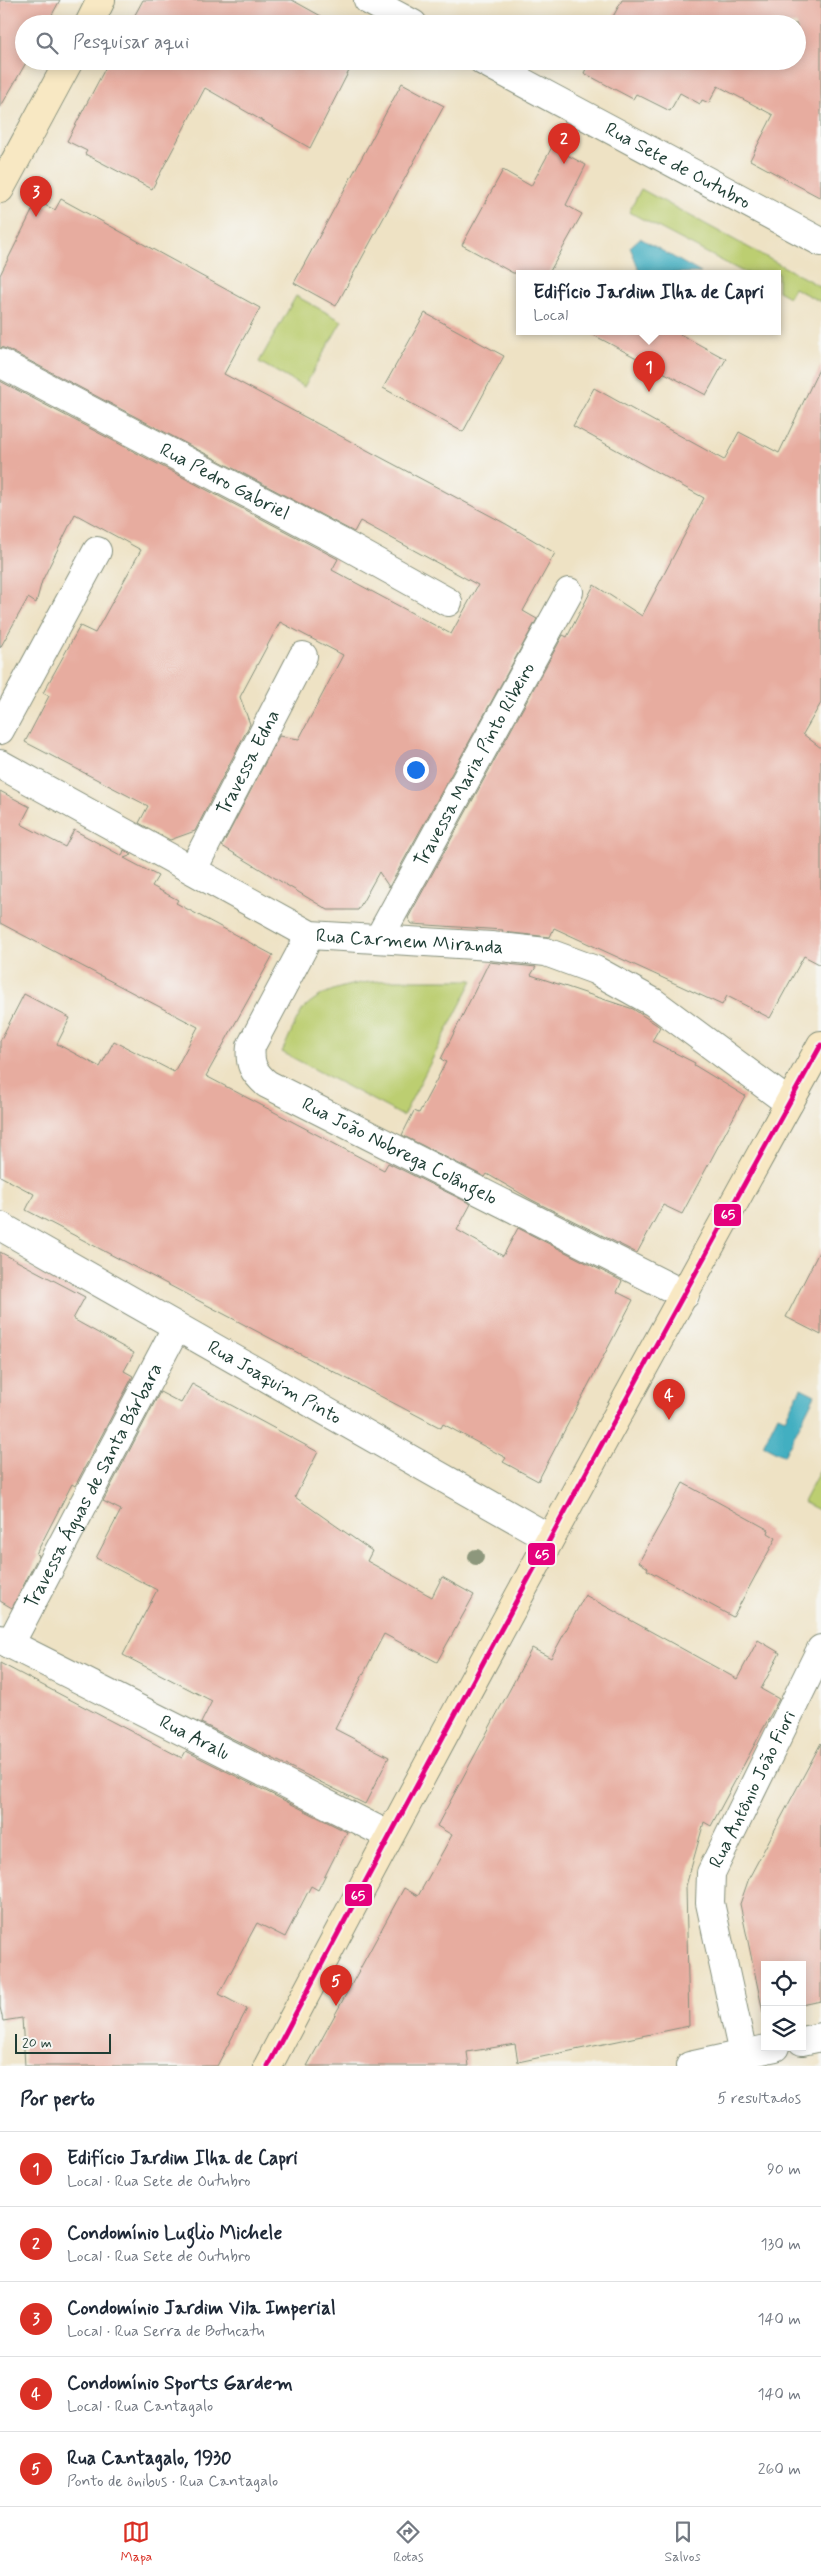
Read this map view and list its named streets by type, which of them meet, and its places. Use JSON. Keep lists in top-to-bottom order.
{
  "streets": {
    "street": [
      "Rua Sete de Outubro",
      "Rua Pedro Gabriel",
      "Travessa Edna",
      "Travessa Maria Pinto Ribeiro",
      "Rua Carmem Miranda",
      "Rua João Nobrega Colângelo",
      "Rua Joaquim Pinto",
      "Travessa Águas de Santa Bárbara",
      "Rua Aralu",
      "Rua Antônio João Fiori"
    ]
  },
  "crossings": [
    ["Travessa Edna", "Rua Carmem Miranda"],
    ["Travessa Maria Pinto Ribeiro", "Rua Carmem Miranda"],
    ["Rua Carmem Miranda", "Rua João Nobrega Colângelo"],
    ["Rua Joaquim Pinto", "Travessa Águas de Santa Bárbara"],
    ["Travessa Águas de Santa Bárbara", "Rua Aralu"]
  ],
  "lines": ["transit line 65"],
  "scale_bar": "20 m",
  "page": {
    "search": "Pesquisar aqui",
    "pins": [
      "2",
      "3",
      "1",
      "4",
      "5"
    ],
    "popup": ["Edifício Jardim Ilha de Capri", "Local"],
    "scale": "20 m",
    "heading": ["Por perto", "5 resultados"],
    "list": [
      {
        "mark": "1",
        "name": "Edifício Jardim Ilha de Capri",
        "note": "Local · Rua Sete de Outubro",
        "value": "90 m"
      },
      {
        "mark": "2",
        "name": "Condomínio Luglio Michele",
        "note": "Local · Rua Sete de Outubro",
        "value": "130 m"
      },
      {
        "mark": "3",
        "name": "Condomínio Jardim Vila Imperial",
        "note": "Local · Rua Serra de Botucatu",
        "value": "140 m"
      },
      {
        "mark": "4",
        "name": "Condomínio Sports Gardem",
        "note": "Local · Rua Cantagalo",
        "value": "140 m"
      },
      {
        "mark": "5",
        "name": "Rua Cantagalo, 1930",
        "note": "Ponto de ônibus · Rua Cantagalo",
        "value": "260 m"
      }
    ],
    "nav": ["Mapa", "Rotas", "Salvos"]
  }
}
